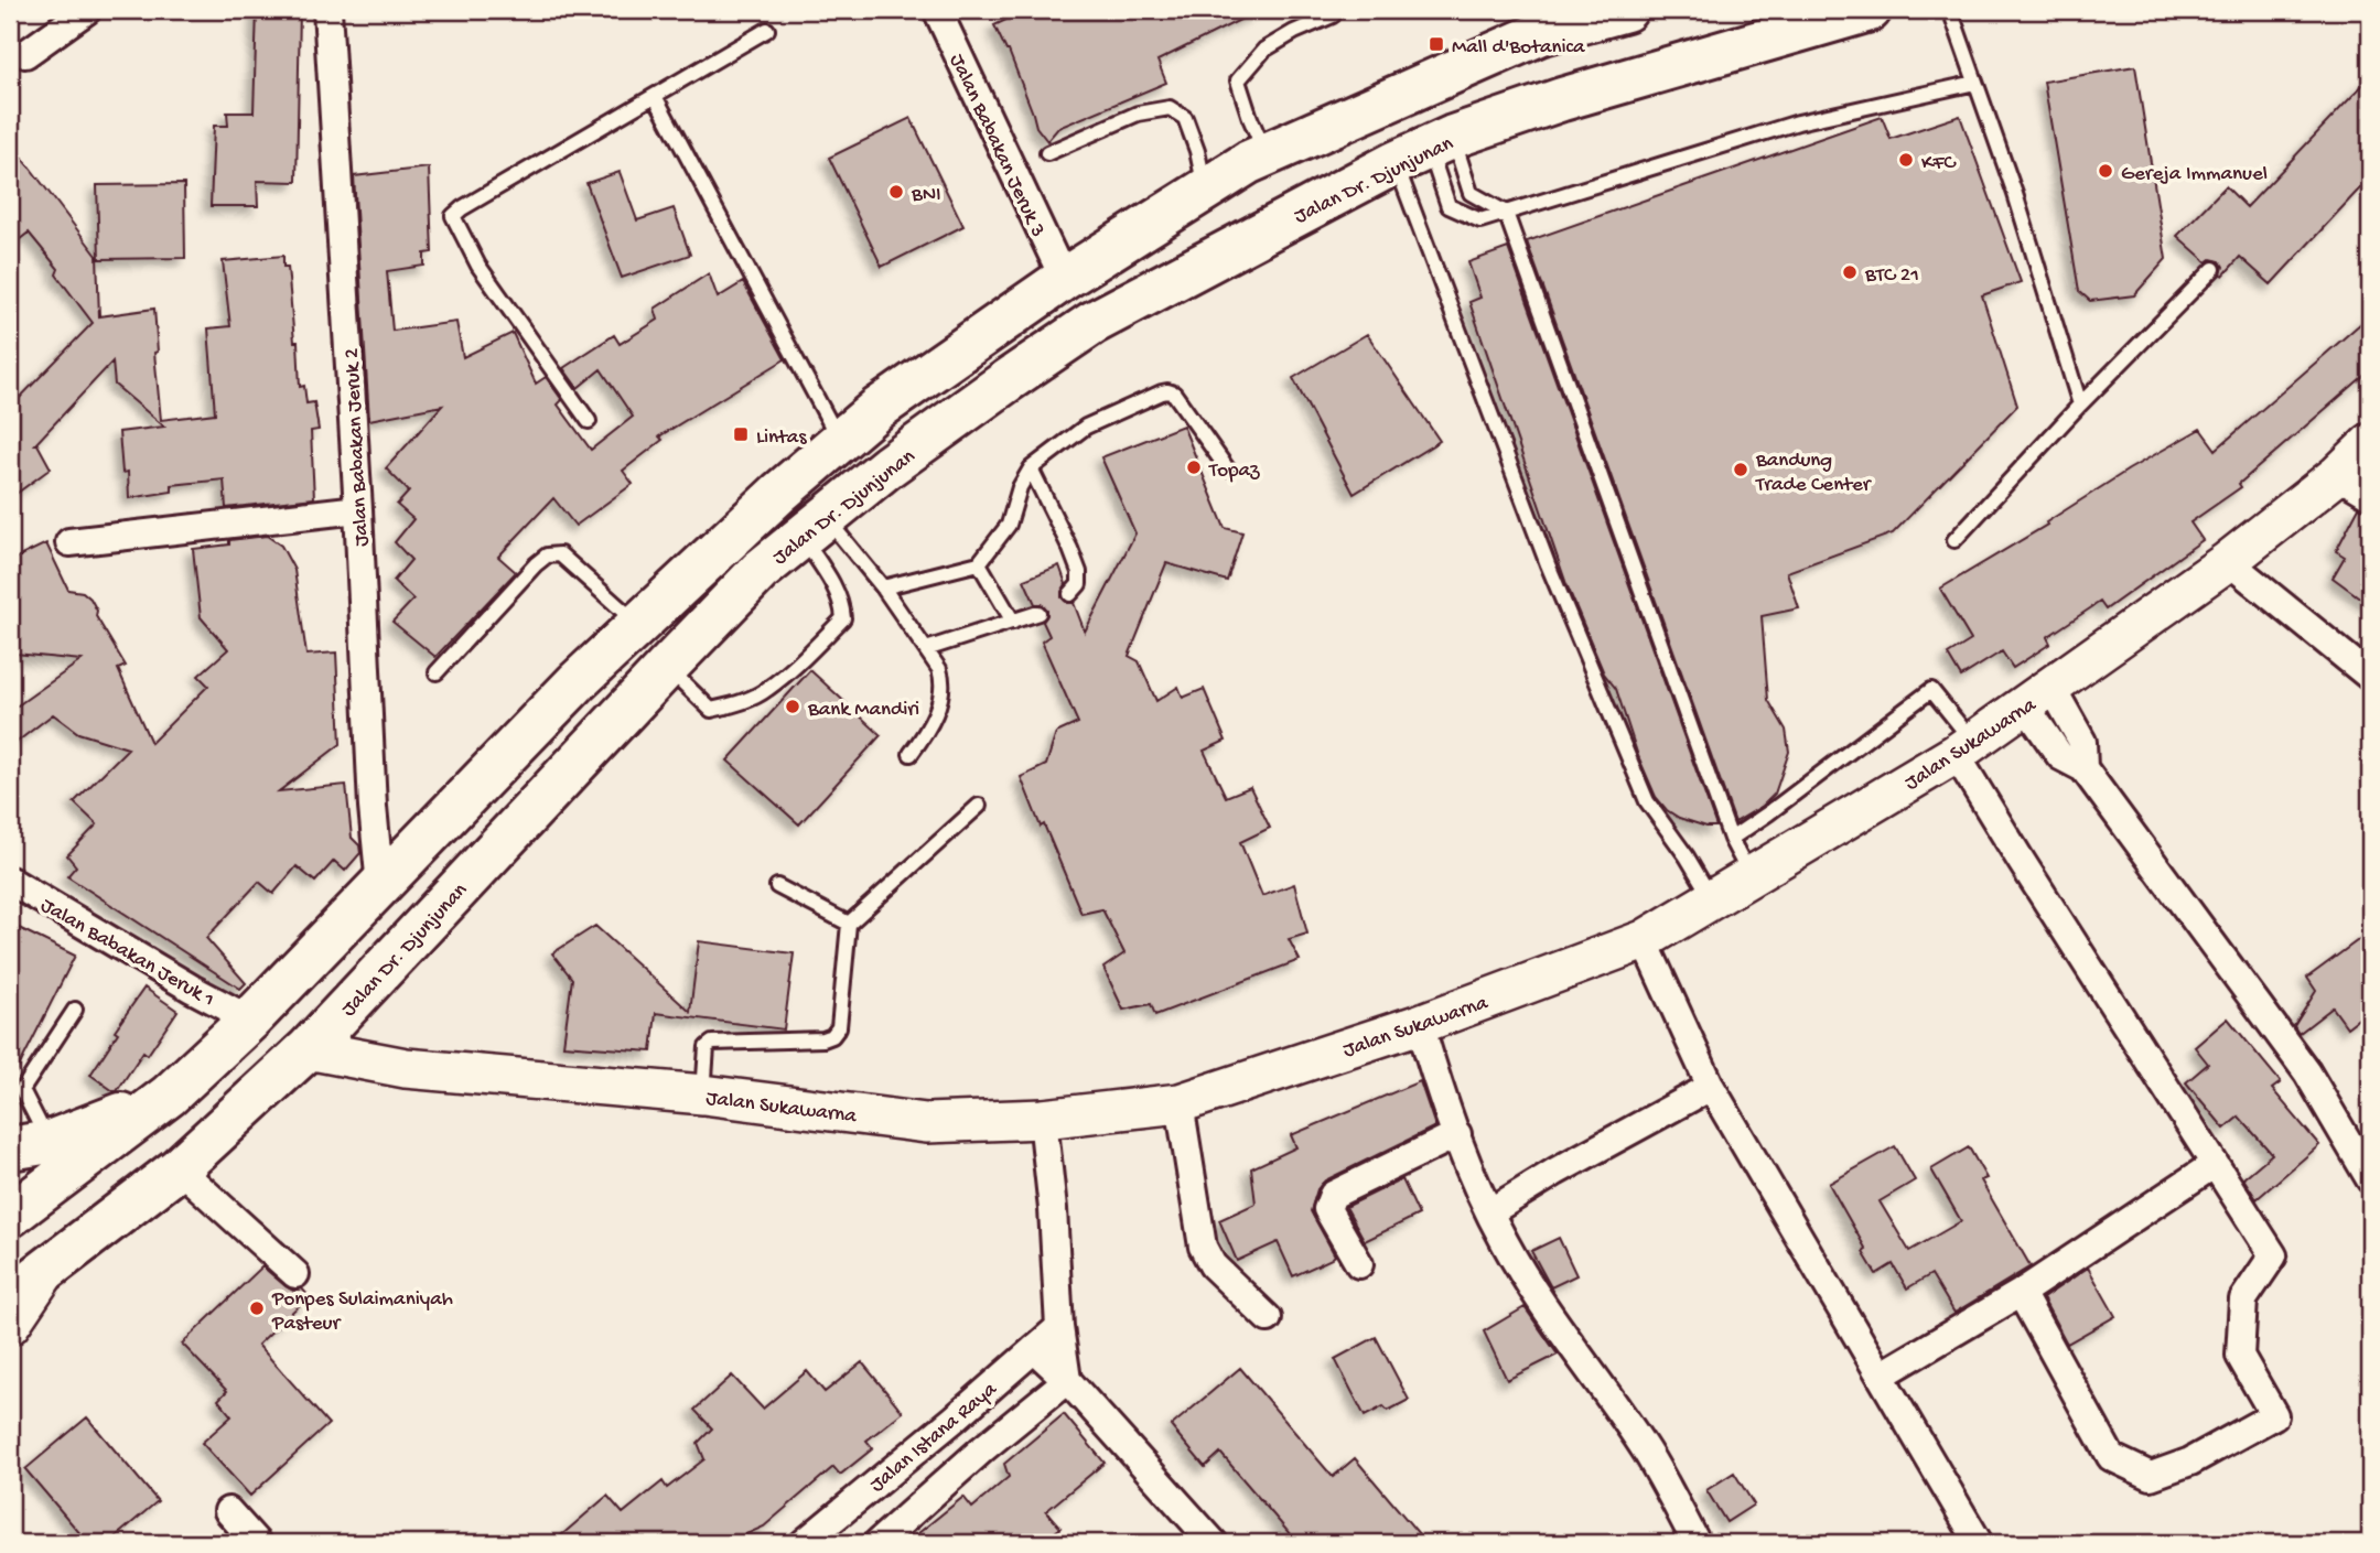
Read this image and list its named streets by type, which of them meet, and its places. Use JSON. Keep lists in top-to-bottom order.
{
  "streets": {
    "highway": ["Jalan Dr. Djunjunan"],
    "street": [
      "Jalan Babakan Jeruk 3",
      "Jalan Babakan Jeruk 2",
      "Jalan Sukawarna",
      "Jalan Babakan Jeruk 1",
      "Jalan Istana Raya"
    ]
  },
  "crossings": [
    ["Jalan Babakan Jeruk 3", "Jalan Dr. Djunjunan"],
    ["Jalan Dr. Djunjunan", "Jalan Babakan Jeruk 2"],
    ["Jalan Dr. Djunjunan", "Jalan Sukawarna"],
    ["Jalan Dr. Djunjunan", "Jalan Babakan Jeruk 1"]
  ],
  "places": {
    "transit": ["Mall d'Botanica", "Lintas"],
    "other": [
      "KFC",
      "Gereja Immanuel",
      "BNI",
      "BTC 21",
      "Topaz",
      "Bandung Trade Center",
      "Bank Mandiri",
      "Ponpes Sulaimaniyah Pasteur"
    ]
  }
}
